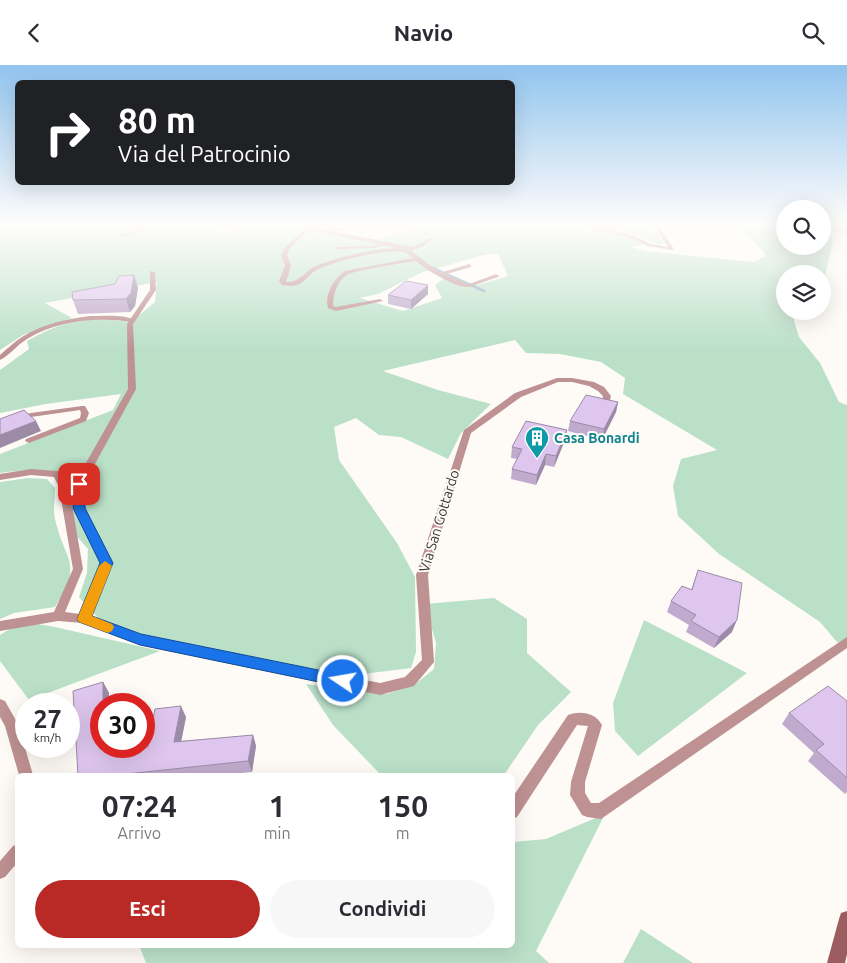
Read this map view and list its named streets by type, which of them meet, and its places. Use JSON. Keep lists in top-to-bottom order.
{
  "streets": {
    "street": ["Via San Gottardo"]
  },
  "places": {
    "building": ["Casa Bonardi"]
  },
  "page": {
    "header": "Navio",
    "turn": ["80 m", "Via del Patrocinio"],
    "speed": "27 km/h",
    "limit": "30",
    "eta": [
      "07:24",
      "Arrivo",
      "1",
      "min",
      "150",
      "m"
    ],
    "buttons": ["Esci", "Condividi"]
  }
}
